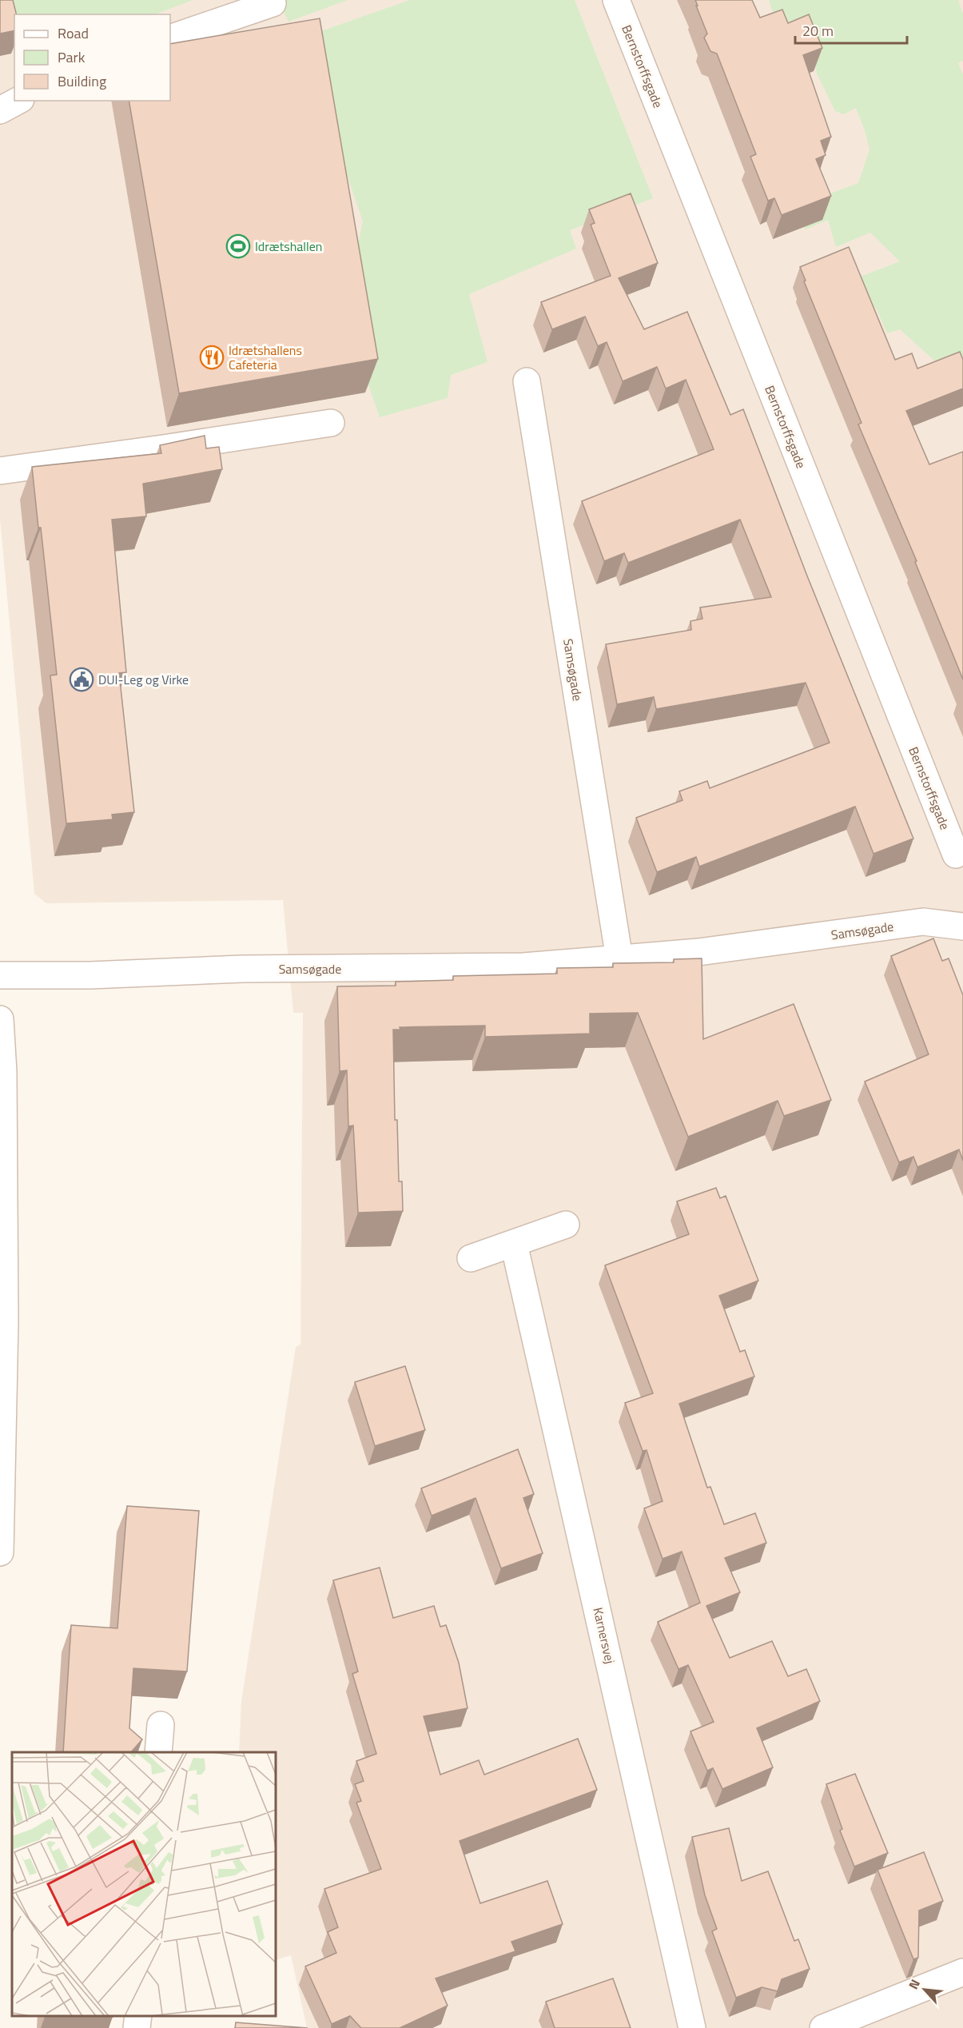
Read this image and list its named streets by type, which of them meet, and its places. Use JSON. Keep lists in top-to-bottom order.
{
  "streets": {
    "street": ["Bernstorffsgade", "Samsøgade", "Karnersvej"]
  },
  "places": {
    "sports": ["Idrætshallen"],
    "restaurant": ["Idrætshallens Cafeteria"],
    "public building": ["DUI-Leg og Virke"]
  },
  "legend": ["Road", "Park", "Building"],
  "scale_bar": "20 m",
  "north": "top left"
}
